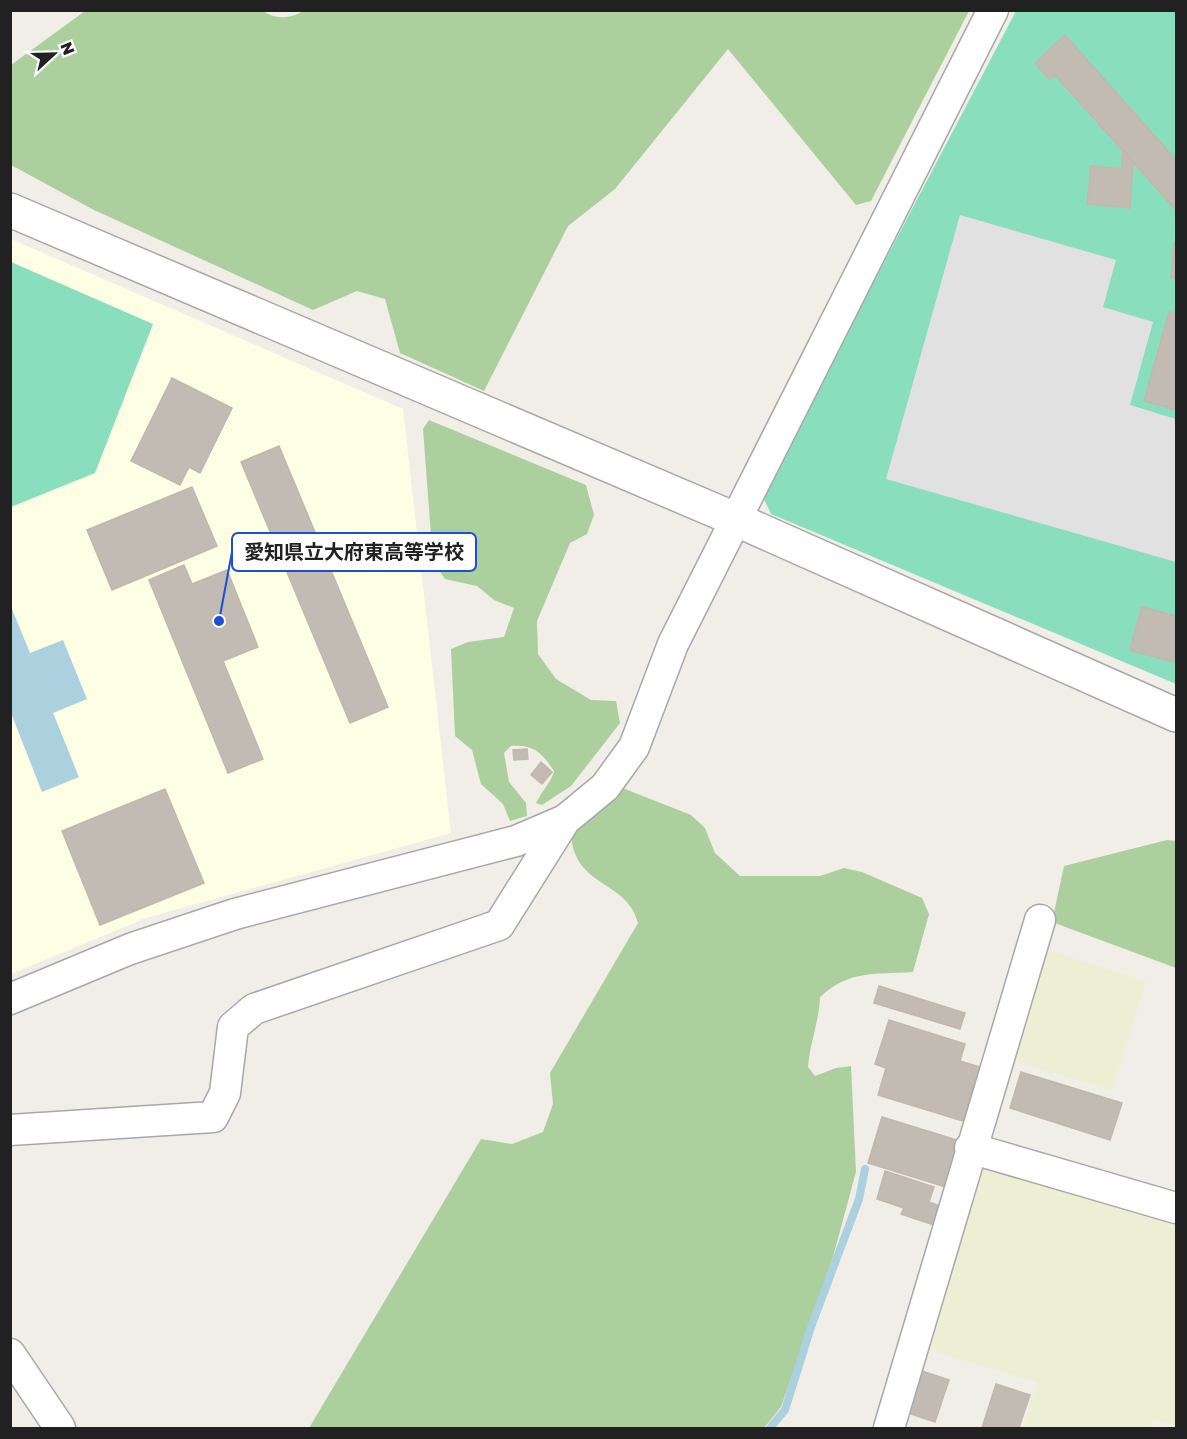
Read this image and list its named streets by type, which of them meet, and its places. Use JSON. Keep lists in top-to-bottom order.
{
  "places": ["愛知県立大府東高等学校"],
  "north": "right"
}
